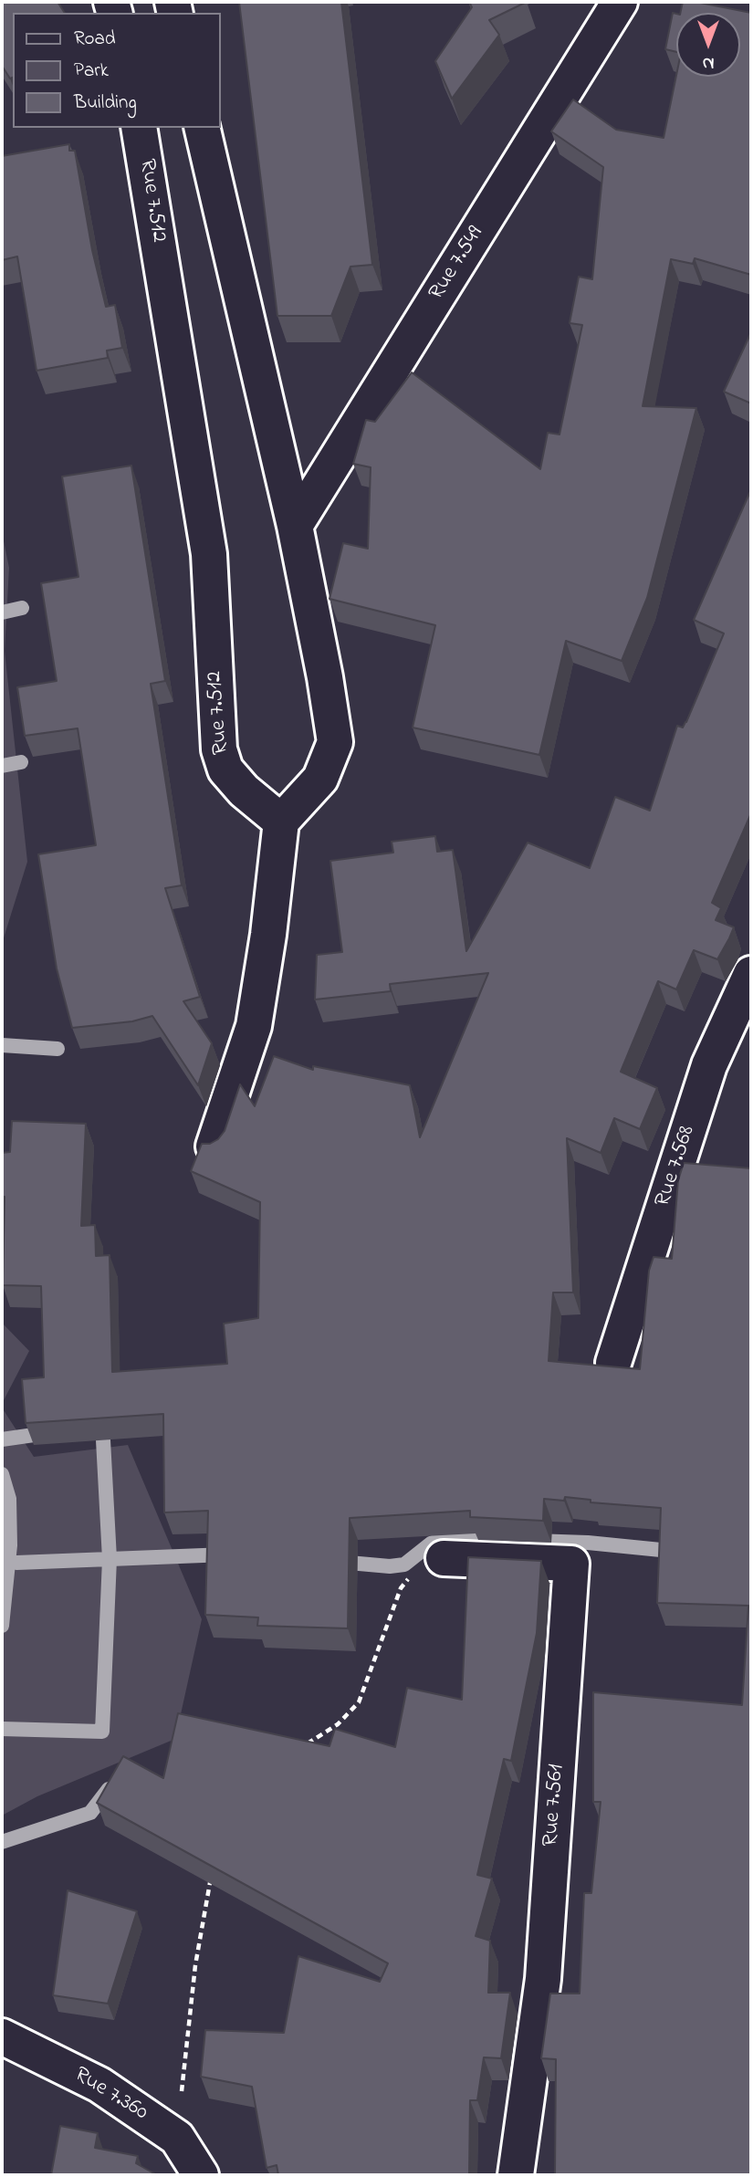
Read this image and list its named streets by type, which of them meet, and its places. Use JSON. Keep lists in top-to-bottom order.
{
  "streets": {
    "street": [
      "Rue 7.512",
      "Rue 7.549",
      "Rue 7.568",
      "Rue 7.561",
      "Rue 7.360"
    ]
  },
  "legend": ["Road", "Park", "Building"],
  "north": "bottom"
}
